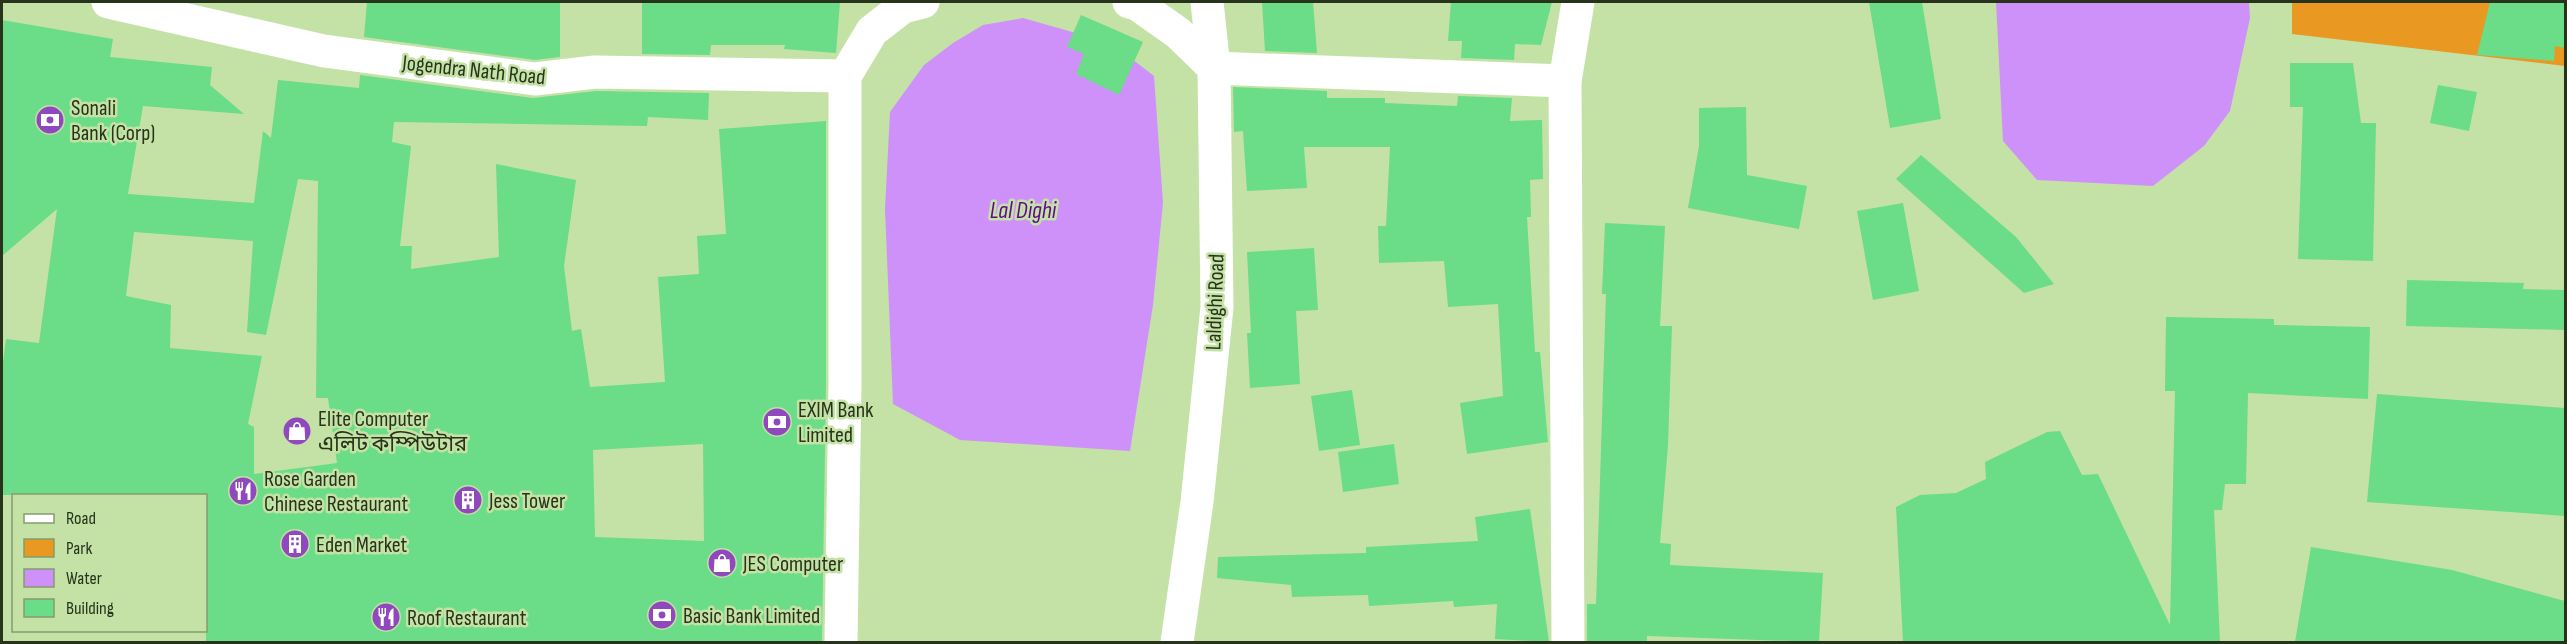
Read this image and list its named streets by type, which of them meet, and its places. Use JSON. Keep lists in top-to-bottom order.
{
  "streets": {
    "street": ["Jogendra Nath Road", "Laldighi Road"]
  },
  "water": ["Lal Dighi"],
  "places": {
    "bank": ["Sonali Bank (Corp)", "EXIM Bank Limited", "Basic Bank Limited"],
    "shop": ["Elite Computer এলিট কম্পিউটার", "JES Computer"],
    "restaurant": ["Rose Garden Chinese Restaurant", "Roof Restaurant"],
    "building": ["Jess Tower", "Eden Market"]
  },
  "legend": [
    "Road",
    "Park",
    "Water",
    "Building"
  ]
}
